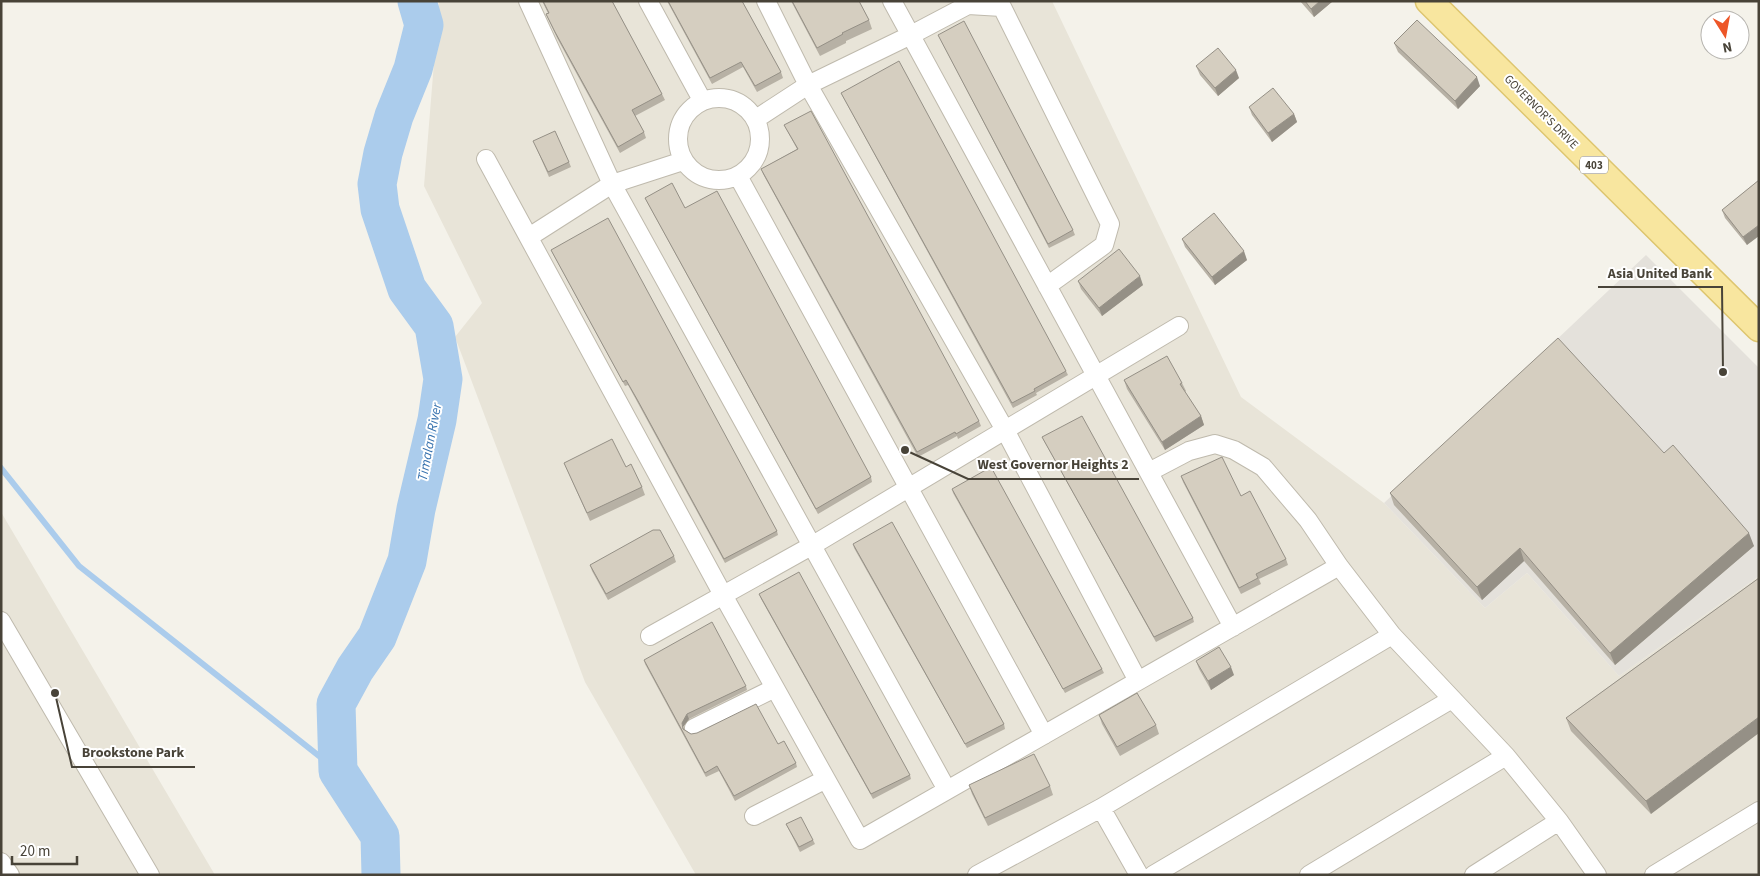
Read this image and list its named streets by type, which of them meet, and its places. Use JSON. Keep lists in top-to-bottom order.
{
  "streets": {
    "main road": ["GOVERNOR'S DRIVE", "403"]
  },
  "water": ["Timalan River"],
  "places": ["Asia United Bank", "West Governor Heights 2", "Brookstone Park"],
  "scale_bar": "20 m",
  "north": "bottom"
}
